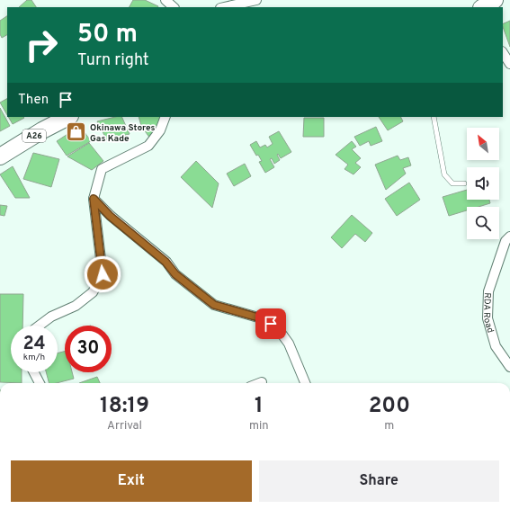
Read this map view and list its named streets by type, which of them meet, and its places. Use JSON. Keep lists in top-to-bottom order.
{
  "streets": {
    "highway": ["A26"],
    "street": ["RDA Road"]
  },
  "places": {
    "shop": ["Okinawa Stores Gas Kade"]
  },
  "north": "top left",
  "page": {
    "turn": ["50 m", "Turn right"],
    "then": "Then",
    "speed": "24 km/h",
    "limit": "30",
    "eta": [
      "18:19",
      "Arrival",
      "1",
      "min",
      "200",
      "m"
    ],
    "buttons": ["Exit", "Share"]
  }
}
